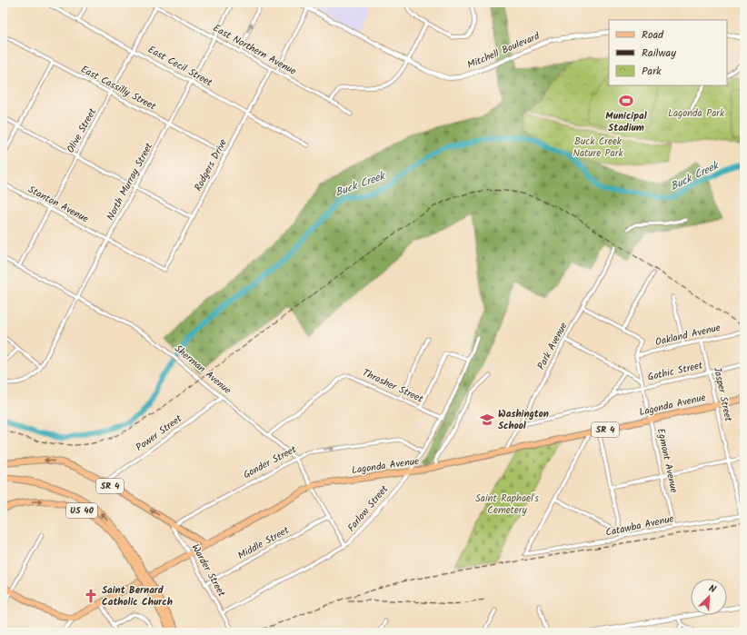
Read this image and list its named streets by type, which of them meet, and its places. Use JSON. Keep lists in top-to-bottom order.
{
  "streets": {
    "main road": [
      "Lagonda Avenue",
      "SR 4",
      "US 40",
      "Warder Street"
    ],
    "street": [
      "East Northern Avenue",
      "Mitchell Boulevard",
      "East Cecil Street",
      "East Cassilly Street",
      "Olive Street",
      "Rodgers Drive",
      "North Murray Street",
      "Stanton Avenue",
      "Oakland Avenue",
      "Park Avenue",
      "Sherman Avenue",
      "Gothic Street",
      "Thrasher Street",
      "Jasper Street",
      "Power Street",
      "Egmont Avenue",
      "Gonder Street",
      "Farlow Street",
      "Catawba Avenue",
      "Middle Street"
    ]
  },
  "crossings": [
    ["East Northern Avenue", "Olive Street"],
    ["East Northern Avenue", "Rodgers Drive"],
    ["East Northern Avenue", "North Murray Street"],
    ["East Cecil Street", "Olive Street"],
    ["East Cecil Street", "Rodgers Drive"],
    ["East Cecil Street", "North Murray Street"],
    ["East Cassilly Street", "Olive Street"],
    ["East Cassilly Street", "Rodgers Drive"],
    ["East Cassilly Street", "North Murray Street"],
    ["Olive Street", "Stanton Avenue"],
    ["Olive Street", "Sherman Avenue"],
    ["Rodgers Drive", "Stanton Avenue"],
    ["North Murray Street", "Stanton Avenue"],
    ["North Murray Street", "Sherman Avenue"],
    ["Oakland Avenue", "Jasper Street"],
    ["Oakland Avenue", "Egmont Avenue"],
    ["Park Avenue", "Gothic Street"],
    ["Park Avenue", "Lagonda Avenue"],
    ["Sherman Avenue", "Thrasher Street"],
    ["Sherman Avenue", "Lagonda Avenue"],
    ["Sherman Avenue", "Power Street"],
    ["Sherman Avenue", "Gonder Street"],
    ["Sherman Avenue", "Farlow Street"],
    ["Sherman Avenue", "Middle Street"],
    ["Gothic Street", "Jasper Street"],
    ["Gothic Street", "Egmont Avenue"],
    ["Thrasher Street", "Farlow Street"],
    ["Jasper Street", "Lagonda Avenue"],
    ["Jasper Street", "Catawba Avenue"],
    ["Lagonda Avenue", "Egmont Avenue"],
    ["Lagonda Avenue", "Farlow Street"],
    ["Lagonda Avenue", "Warder Street"],
    ["Power Street", "Warder Street"],
    ["Egmont Avenue", "Catawba Avenue"],
    ["Gonder Street", "Farlow Street"],
    ["Gonder Street", "Warder Street"],
    ["Farlow Street", "Warder Street"],
    ["Middle Street", "Warder Street"]
  ],
  "one_way": ["Gonder Street"],
  "water": ["Buck Creek"],
  "parks": ["Lagonda Park", "Buck Creek Nature Park", "Saint Raphael's Cemetery"],
  "places": {
    "sports": ["Municipal Stadium"],
    "school or university": ["Washington School"],
    "church": ["Saint Bernard Catholic Church"]
  },
  "legend": ["Road", "Railway", "Park"],
  "north": "top right"
}
